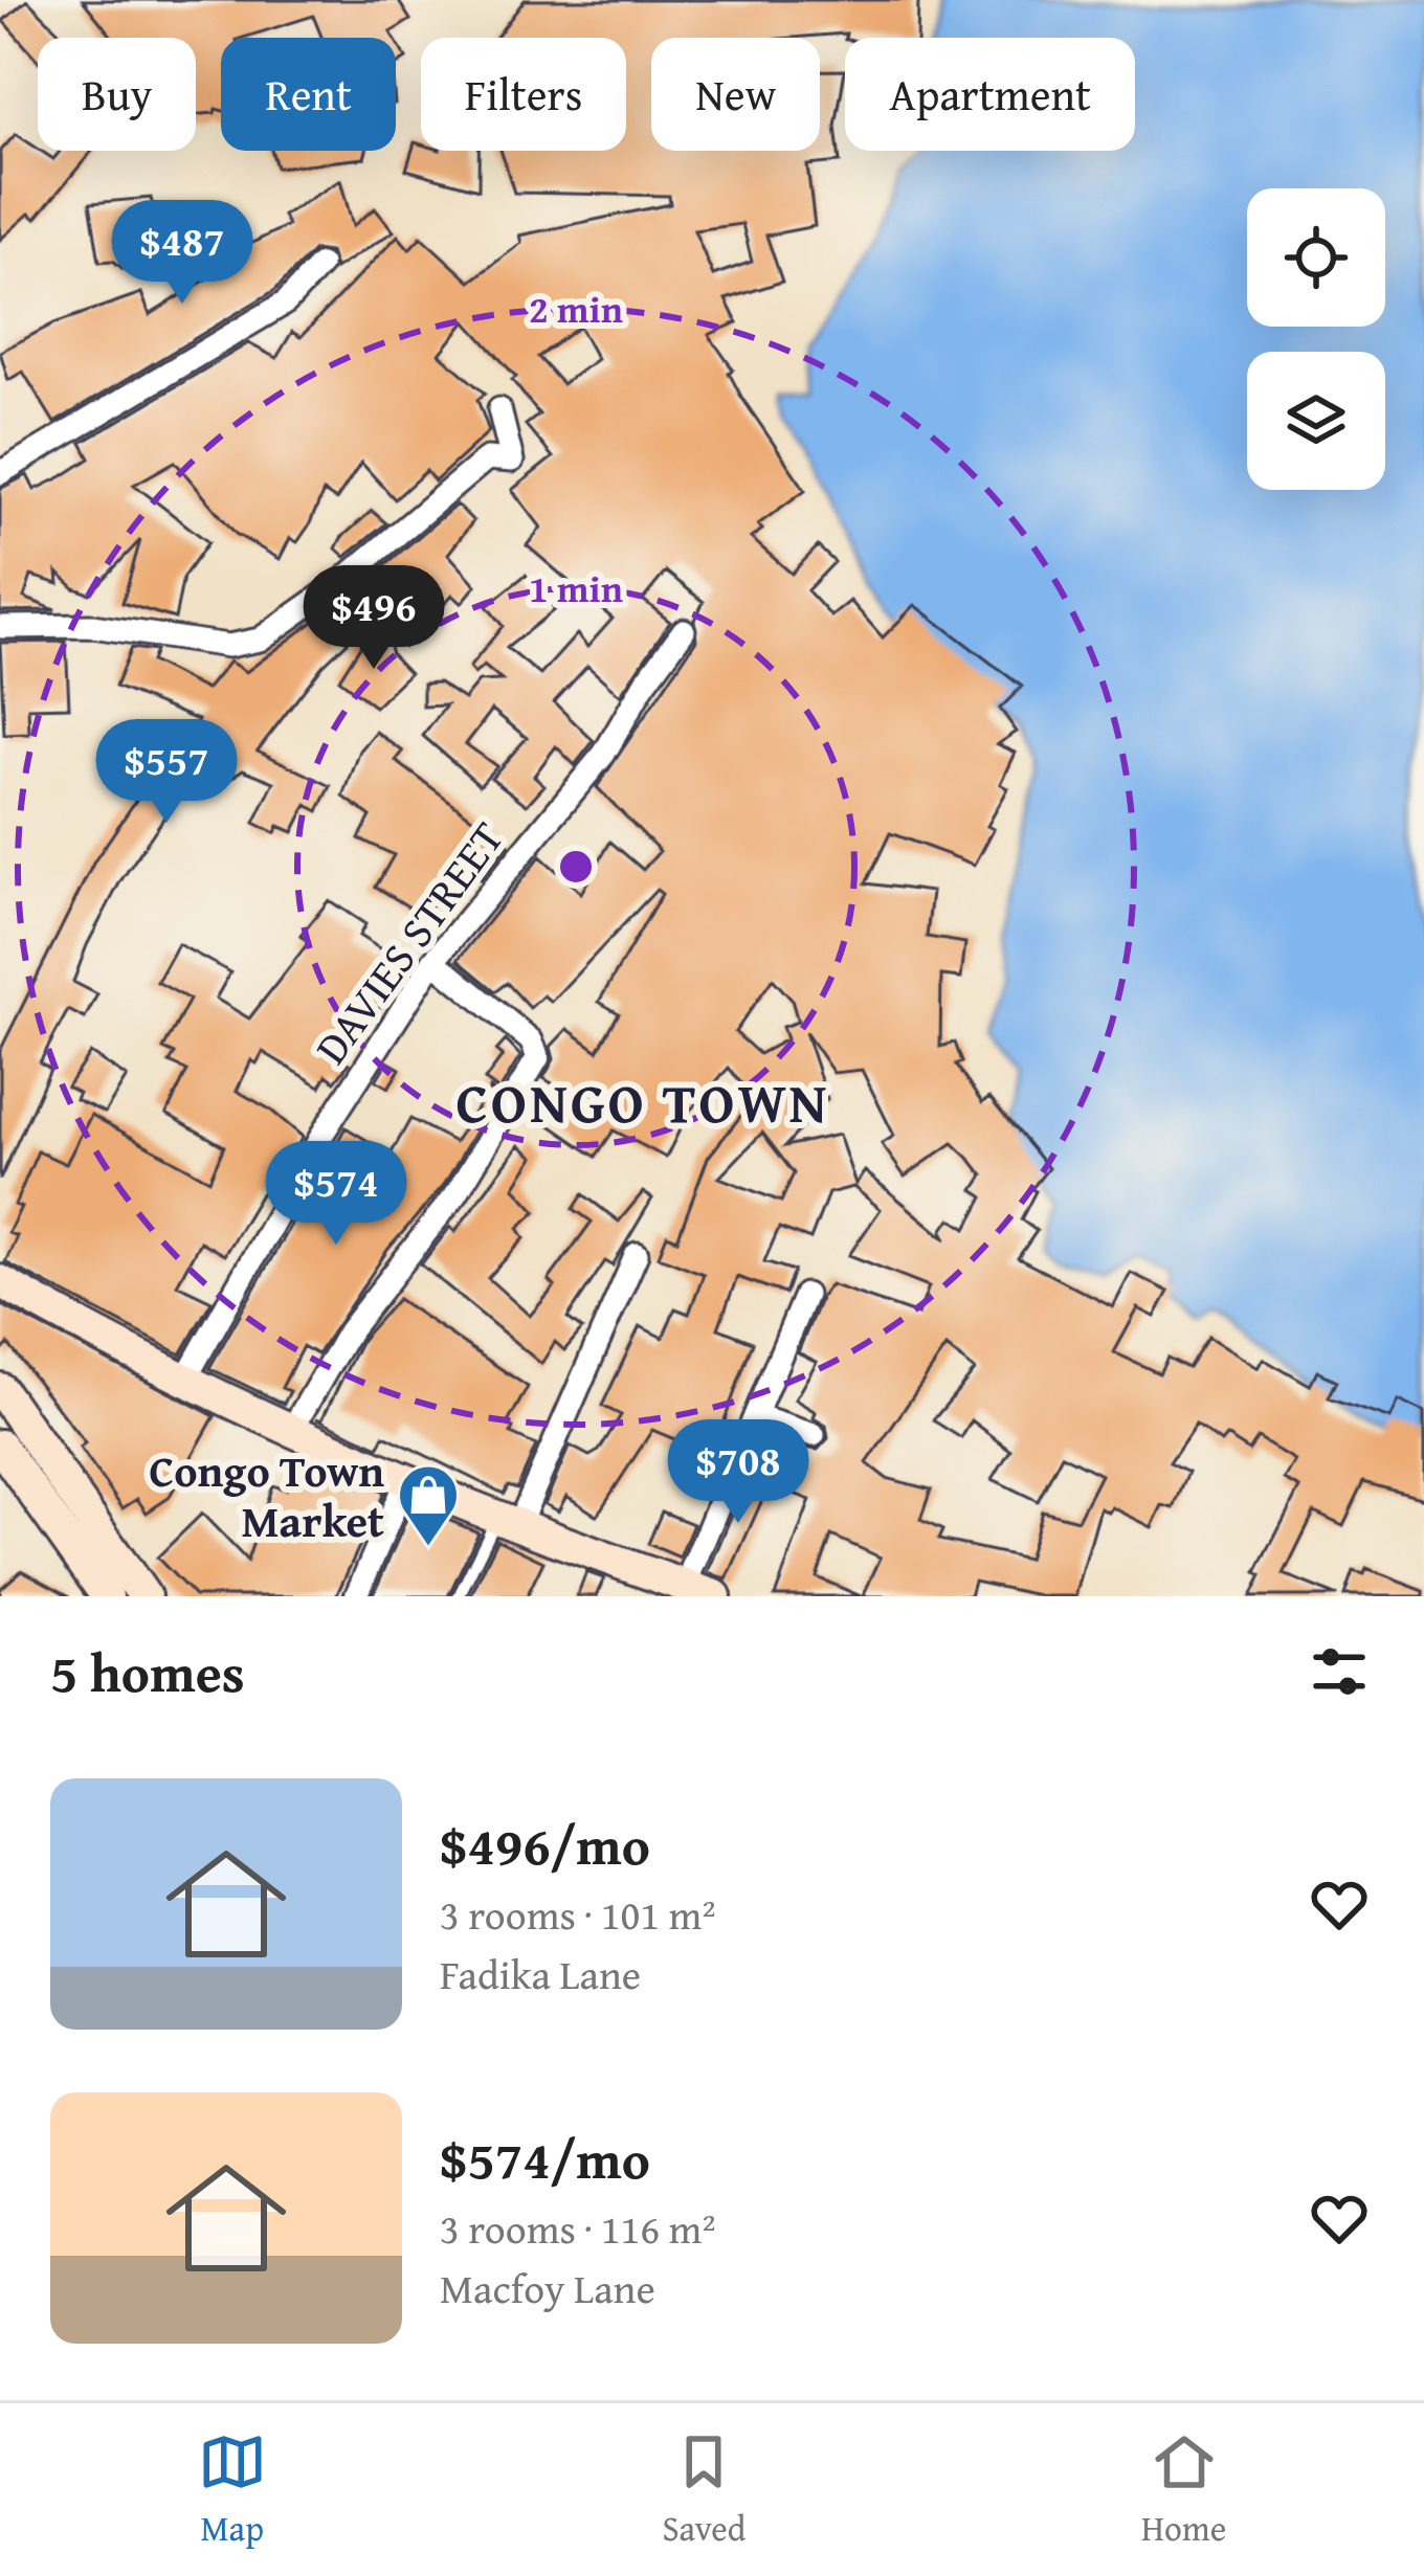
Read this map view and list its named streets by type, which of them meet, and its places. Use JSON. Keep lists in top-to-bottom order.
{
  "streets": {
    "street": ["DAVIES STREET"]
  },
  "districts": ["CONGO TOWN"],
  "places": {
    "shop": ["Congo Town Market"]
  },
  "page": {
    "chip": [
      "Buy",
      "Rent",
      "Filters",
      "New",
      "Apartment"
    ],
    "price": [
      "$487",
      "$496",
      "$557",
      "$574",
      "$708"
    ],
    "heading": "5 homes",
    "list": [
      {
        "name": "$496/mo",
        "note": "3 rooms · 101 m² · Fadika Lane"
      },
      {
        "name": "$574/mo",
        "note": "3 rooms · 116 m² · Macfoy Lane"
      }
    ],
    "tabs": ["Map", "Saved", "Home"]
  },
  "rings": ["2 min", "1 min"]
}
